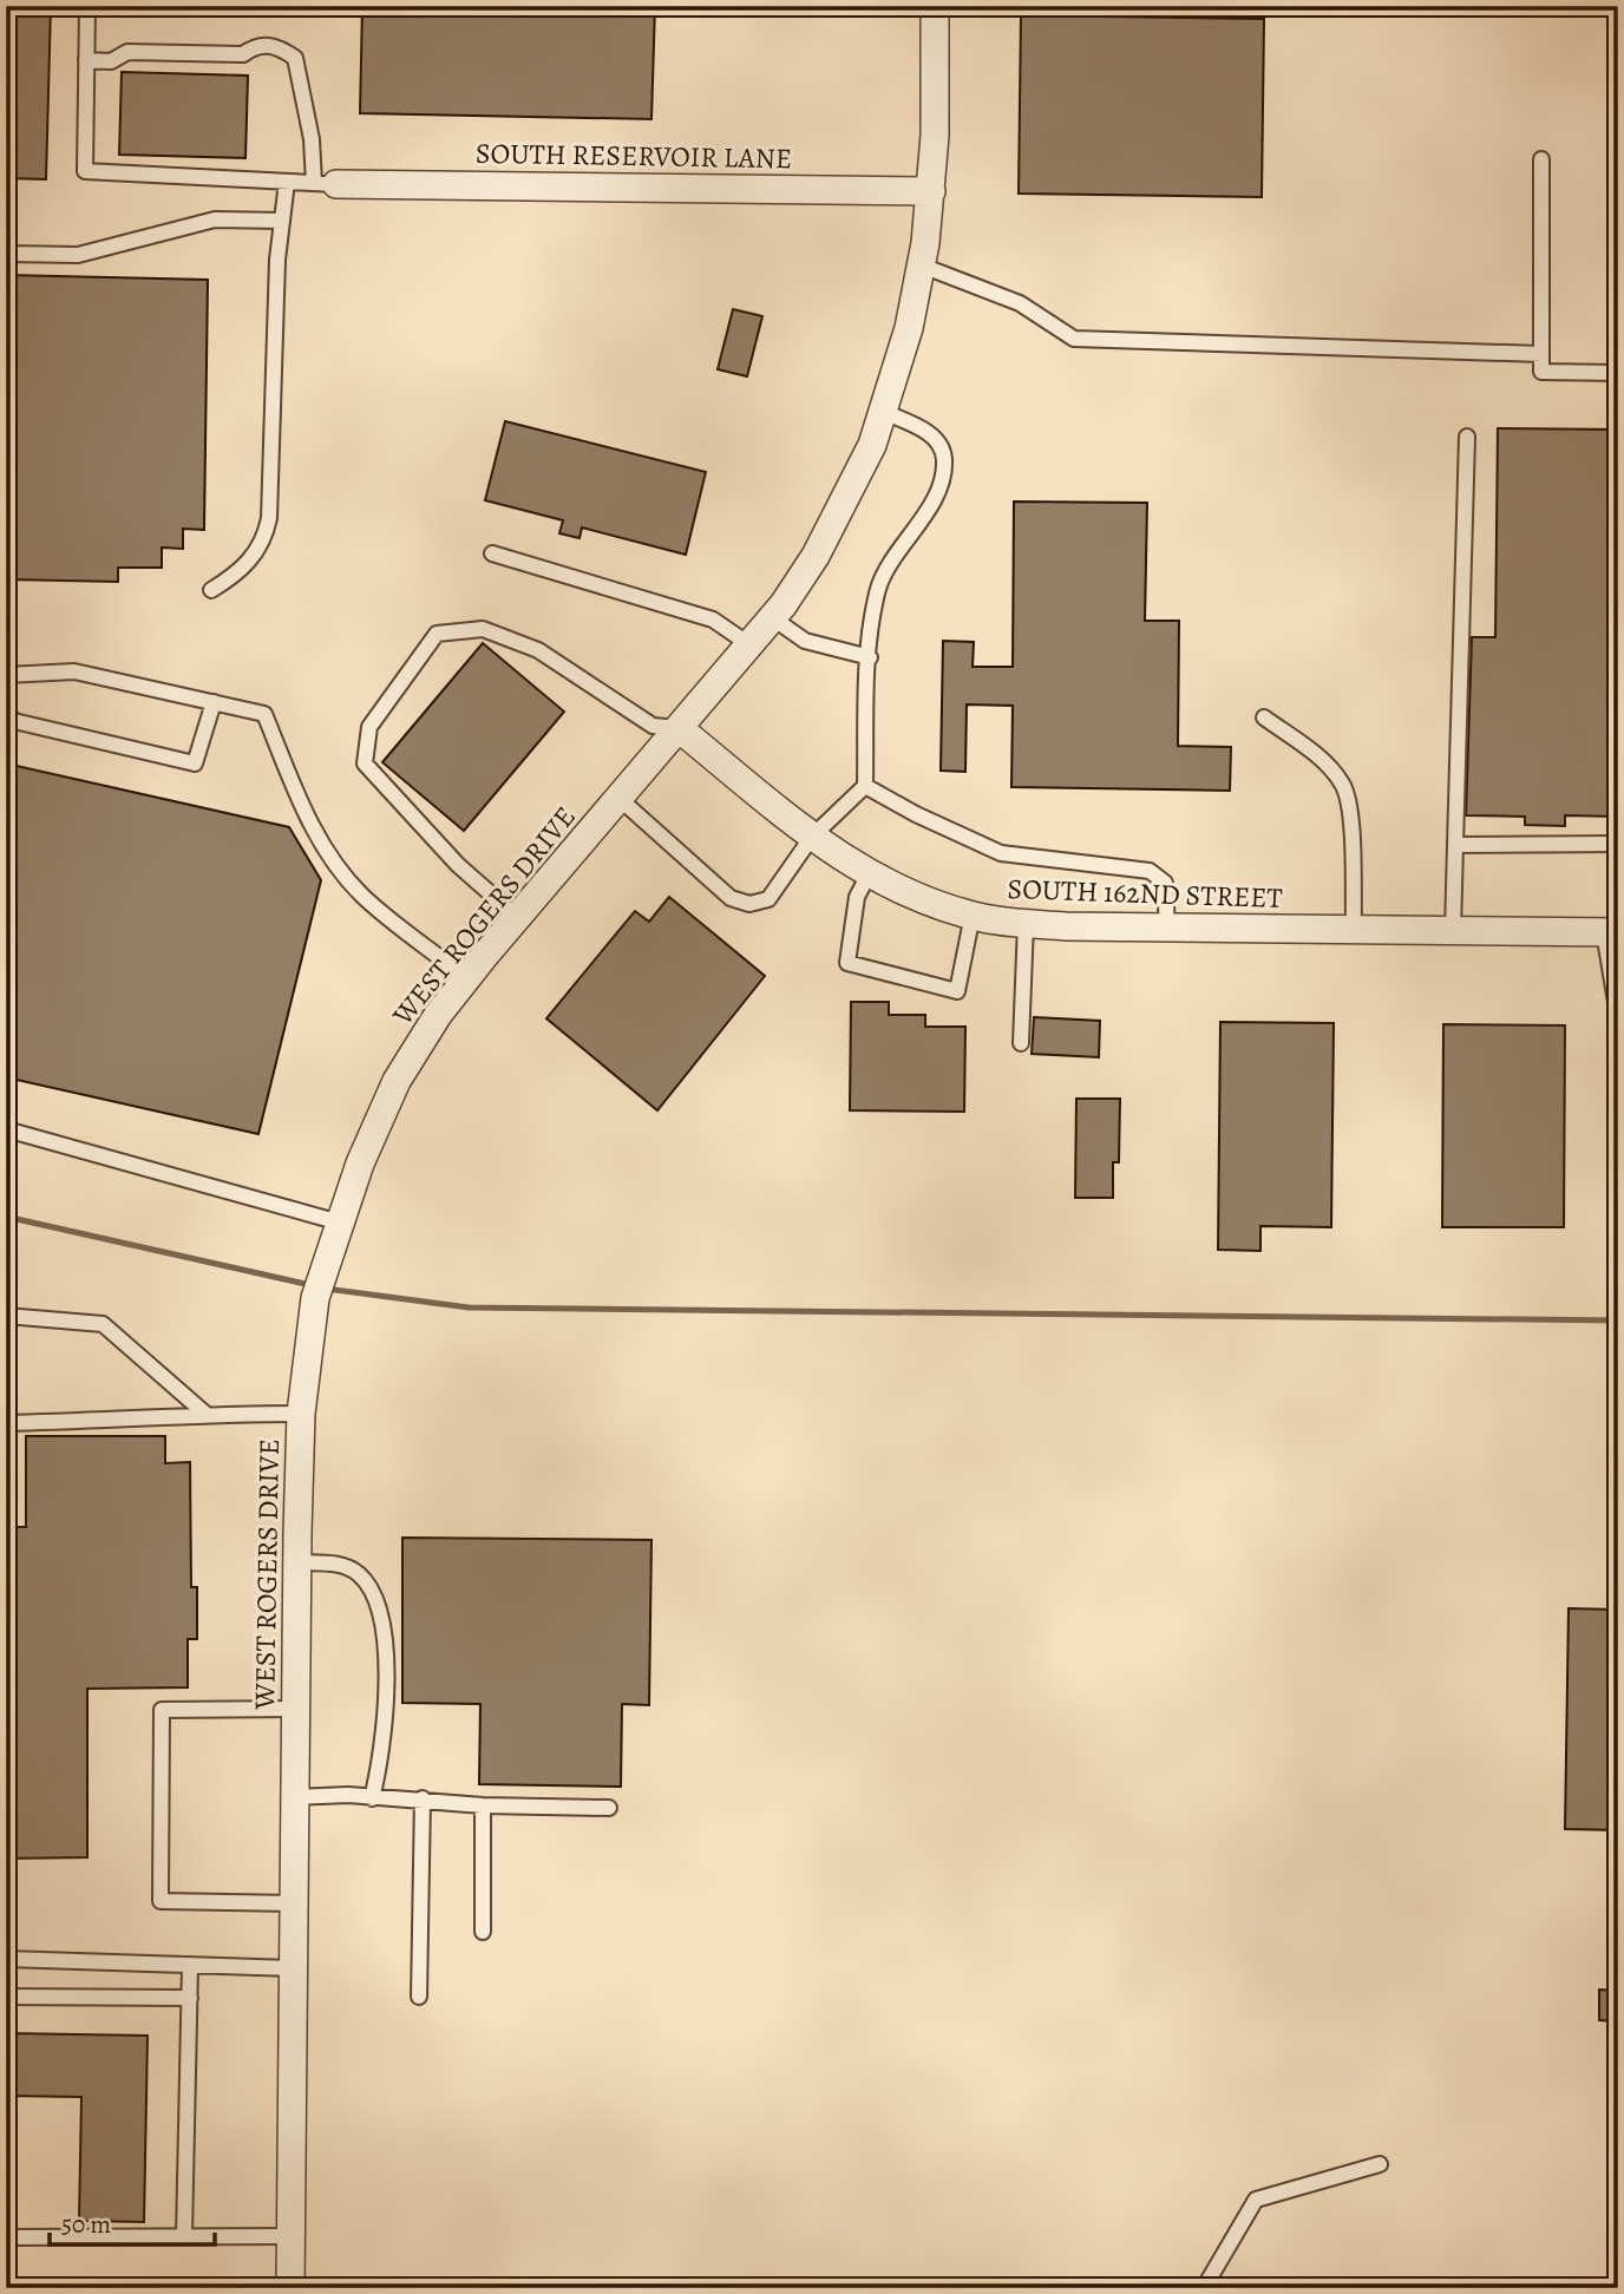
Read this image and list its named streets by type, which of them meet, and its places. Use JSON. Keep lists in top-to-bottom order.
{
  "streets": {
    "street": ["SOUTH RESERVOIR LANE", "SOUTH 162ND STREET", "WEST ROGERS DRIVE"]
  },
  "crossings": [
    ["SOUTH RESERVOIR LANE", "WEST ROGERS DRIVE"],
    ["SOUTH 162ND STREET", "WEST ROGERS DRIVE"]
  ],
  "scale_bar": "50 m"
}
